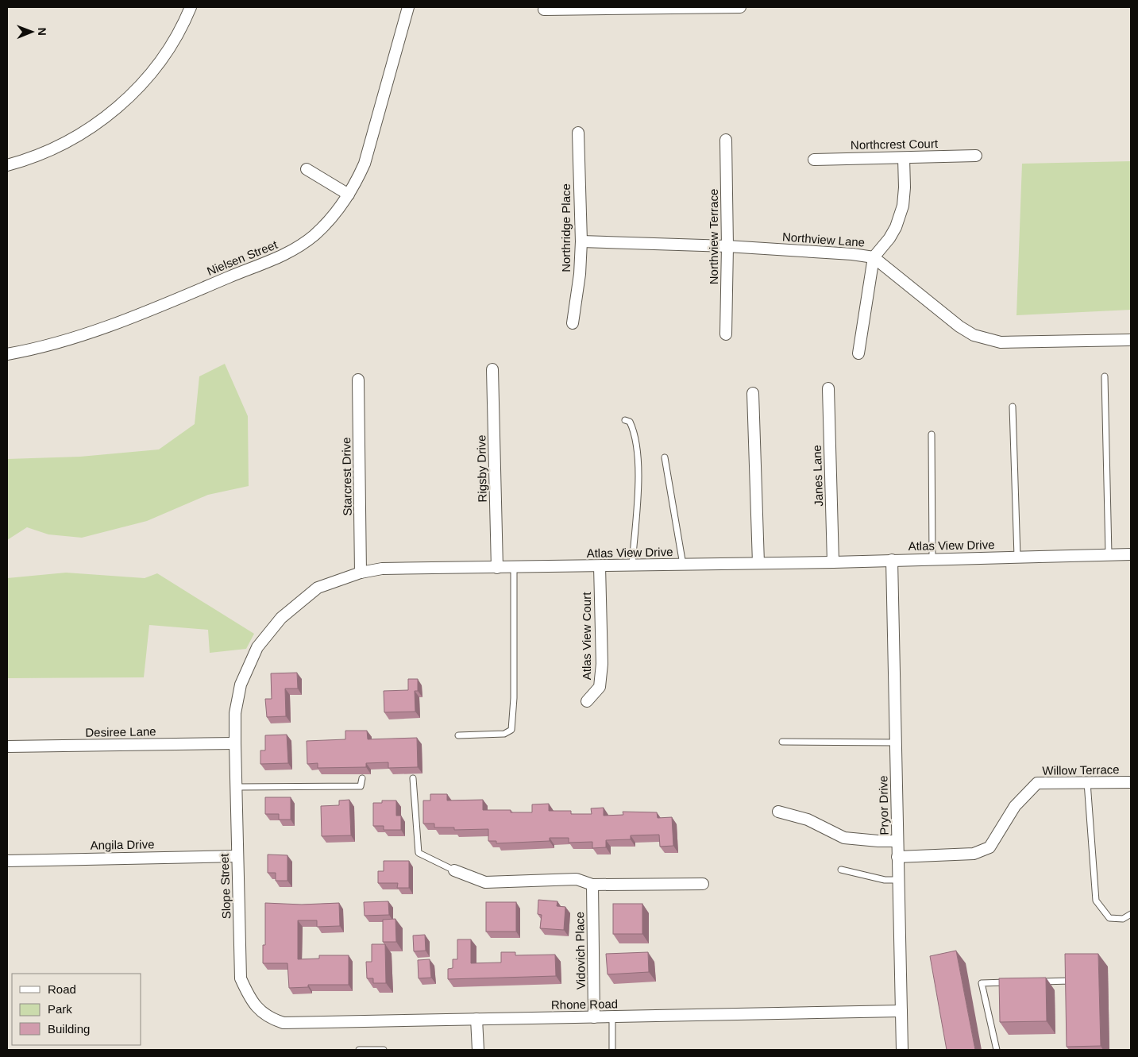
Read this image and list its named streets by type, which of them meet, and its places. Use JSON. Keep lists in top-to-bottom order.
{
  "streets": {
    "street": [
      "Northcrest Court",
      "Northridge Place",
      "Northview Terrace",
      "Northview Lane",
      "Nielsen Street",
      "Rigsby Drive",
      "Janes Lane",
      "Starcrest Drive",
      "Atlas View Drive",
      "Atlas View Court",
      "Desiree Lane",
      "Willow Terrace",
      "Pryor Drive",
      "Angila Drive",
      "Slope Street",
      "Vidovich Place",
      "Rhone Road"
    ]
  },
  "crossings": [
    ["Northridge Place", "Northview Lane"],
    ["Northview Terrace", "Northview Lane"],
    ["Rigsby Drive", "Atlas View Drive"],
    ["Janes Lane", "Atlas View Drive"],
    ["Starcrest Drive", "Atlas View Drive"],
    ["Atlas View Drive", "Atlas View Court"],
    ["Atlas View Drive", "Desiree Lane"],
    ["Atlas View Drive", "Pryor Drive"],
    ["Atlas View Drive", "Slope Street"],
    ["Desiree Lane", "Slope Street"],
    ["Willow Terrace", "Pryor Drive"],
    ["Pryor Drive", "Rhone Road"],
    ["Angila Drive", "Slope Street"],
    ["Slope Street", "Rhone Road"],
    ["Vidovich Place", "Rhone Road"]
  ],
  "legend": ["Road", "Park", "Building"],
  "north": "right"
}
